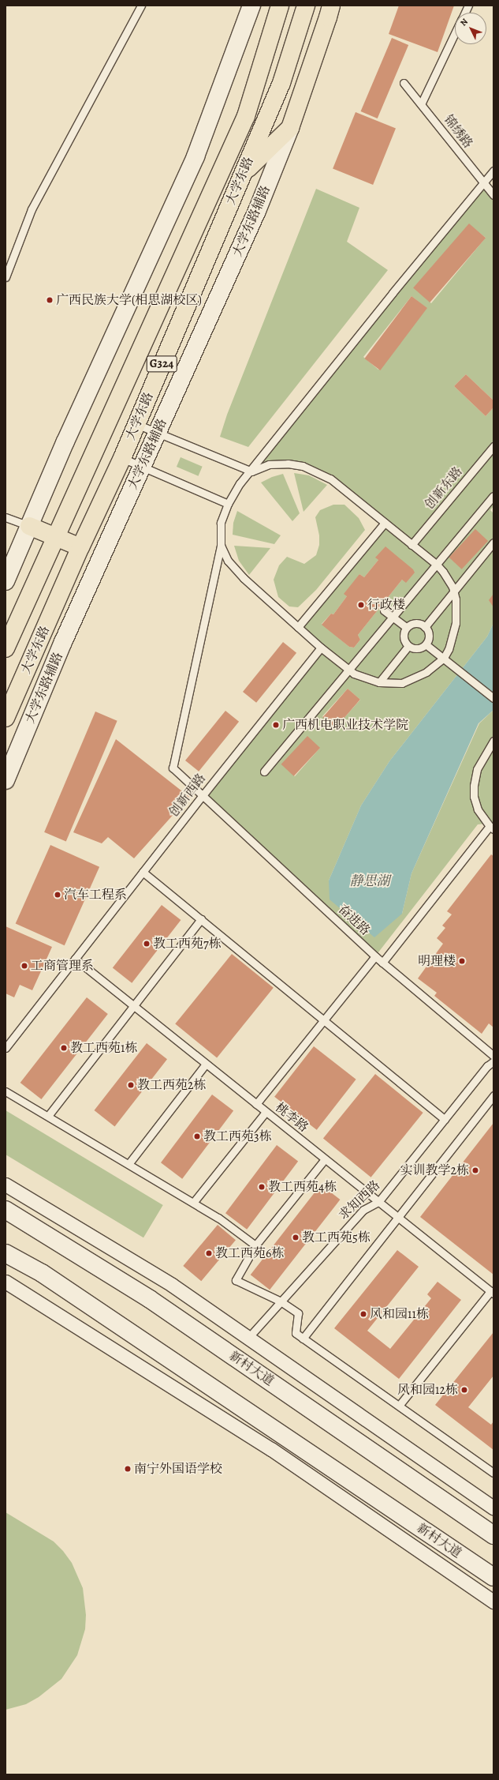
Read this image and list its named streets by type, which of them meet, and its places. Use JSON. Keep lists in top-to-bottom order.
{
  "streets": {
    "main road": ["大学东路", "G324"],
    "street": ["大学东路辅路", "新村大道"],
    "lane": [
      "锦绣路",
      "创新东路",
      "创新西路",
      "奋进路",
      "桃李路",
      "求知西路"
    ]
  },
  "crossings": [
    ["创新西路", "奋进路"],
    ["创新西路", "桃李路"],
    ["桃李路", "求知西路"]
  ],
  "water": ["静思湖"],
  "places": [
    "广西民族大学(相思湖校区)",
    "行政楼",
    "广西机电职业技术学院",
    "汽车工程系",
    "教工西苑7栋",
    "明理楼",
    "工商管理系",
    "教工西苑1栋",
    "教工西苑2栋",
    "教工西苑3栋",
    "实训教学2栋",
    "教工西苑4栋",
    "教工西苑5栋",
    "教工西苑6栋",
    "风和园11栋",
    "风和园12栋",
    "南宁外国语学校"
  ],
  "north": "top left"
}
